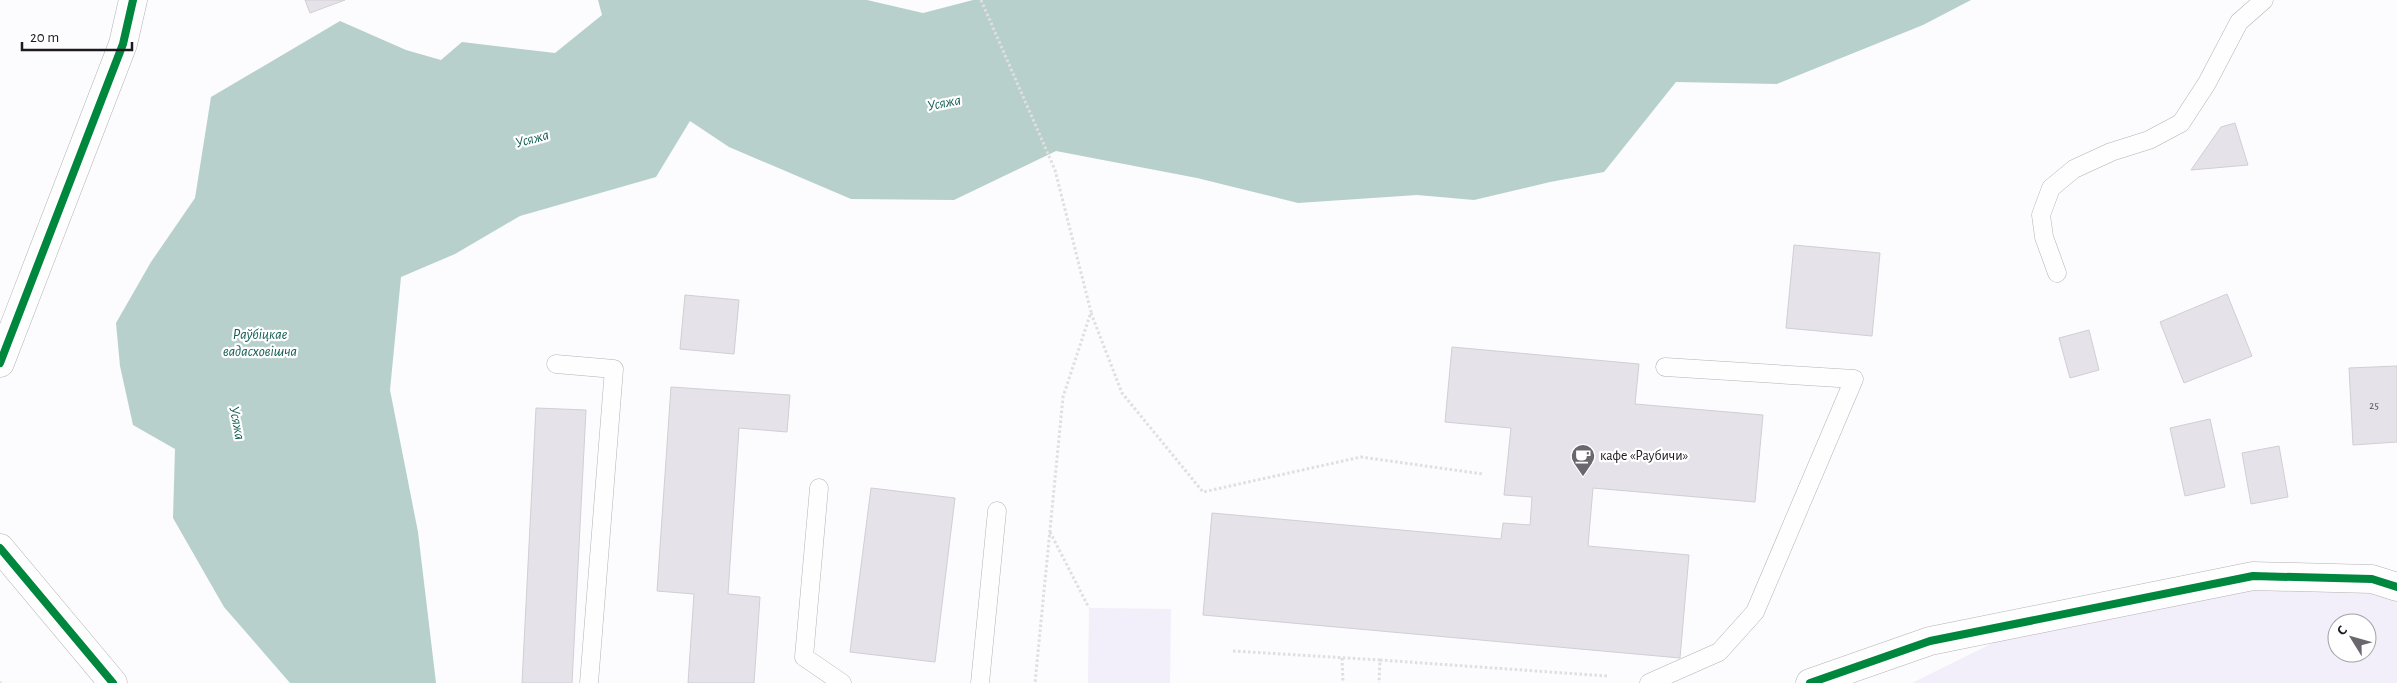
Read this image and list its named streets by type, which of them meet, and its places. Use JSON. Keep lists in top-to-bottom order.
{
  "water": ["Усяжа", "Раўбіцкае вадасховішча"],
  "places": {
    "cafe": ["кафе «Раубичи»"]
  },
  "house_numbers": ["25"],
  "scale_bar": "20 m",
  "north": "top left"
}
